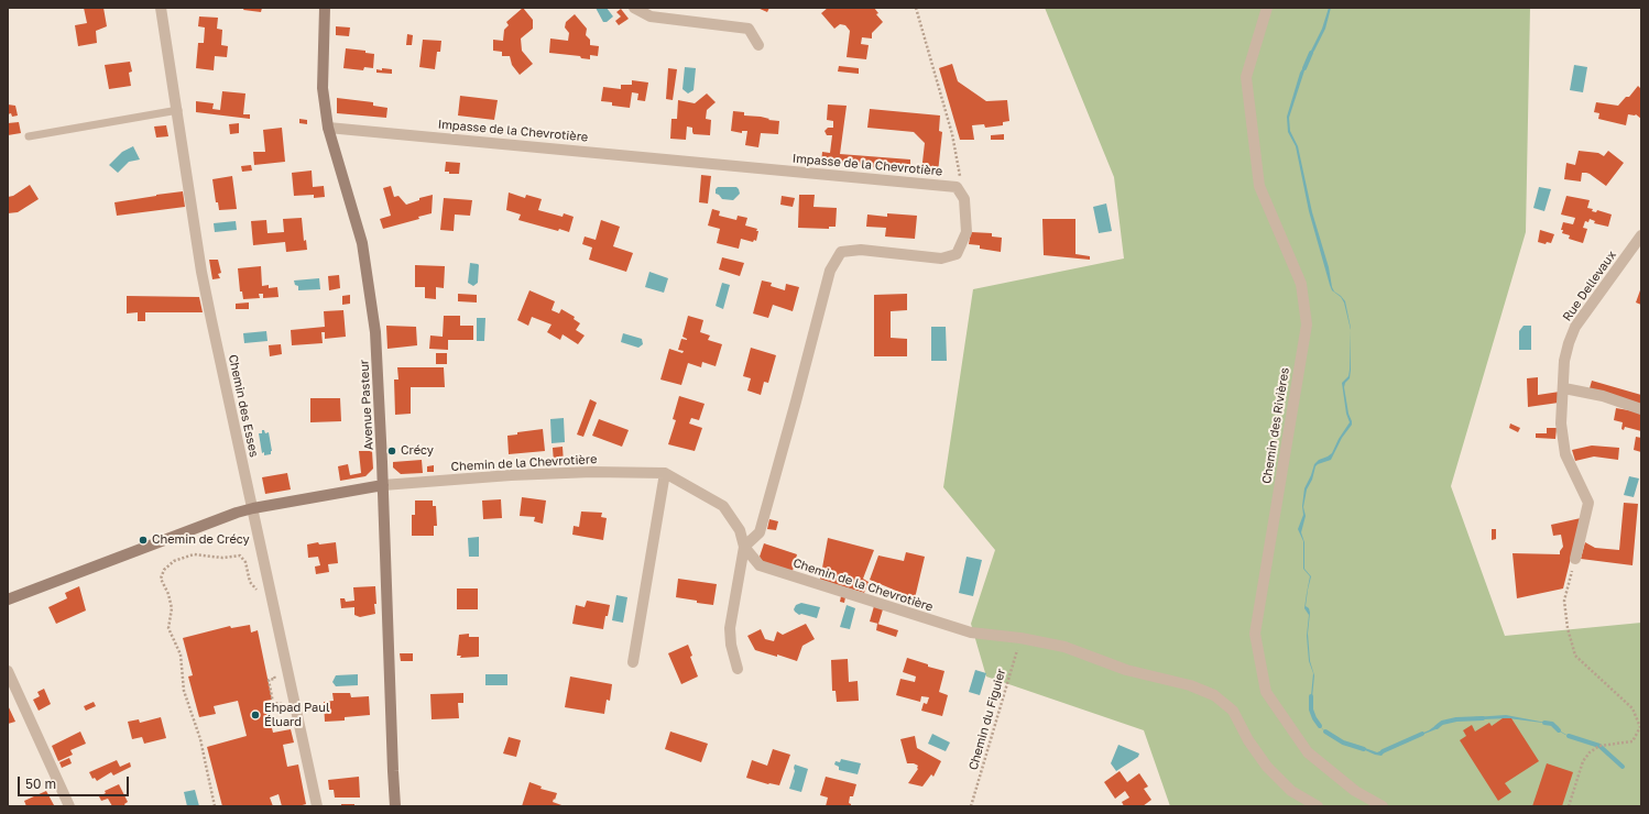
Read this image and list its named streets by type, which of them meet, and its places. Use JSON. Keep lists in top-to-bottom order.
{
  "streets": {
    "main road": ["Avenue Pasteur"],
    "street": [
      "Impasse de la Chevrotière",
      "Rue Dellevaux",
      "Chemin des Esses",
      "Chemin des Rivières",
      "Chemin de la Chevrotière"
    ],
    "path": ["Chemin du Figuier"]
  },
  "crossings": [
    ["Impasse de la Chevrotière", "Avenue Pasteur"],
    ["Impasse de la Chevrotière", "Chemin de la Chevrotière"],
    ["Avenue Pasteur", "Chemin de la Chevrotière"],
    ["Chemin de la Chevrotière", "Chemin du Figuier"]
  ],
  "places": ["Crécy", "Chemin de Crécy", "Ehpad Paul Éluard"],
  "scale_bar": "50 m"
}
